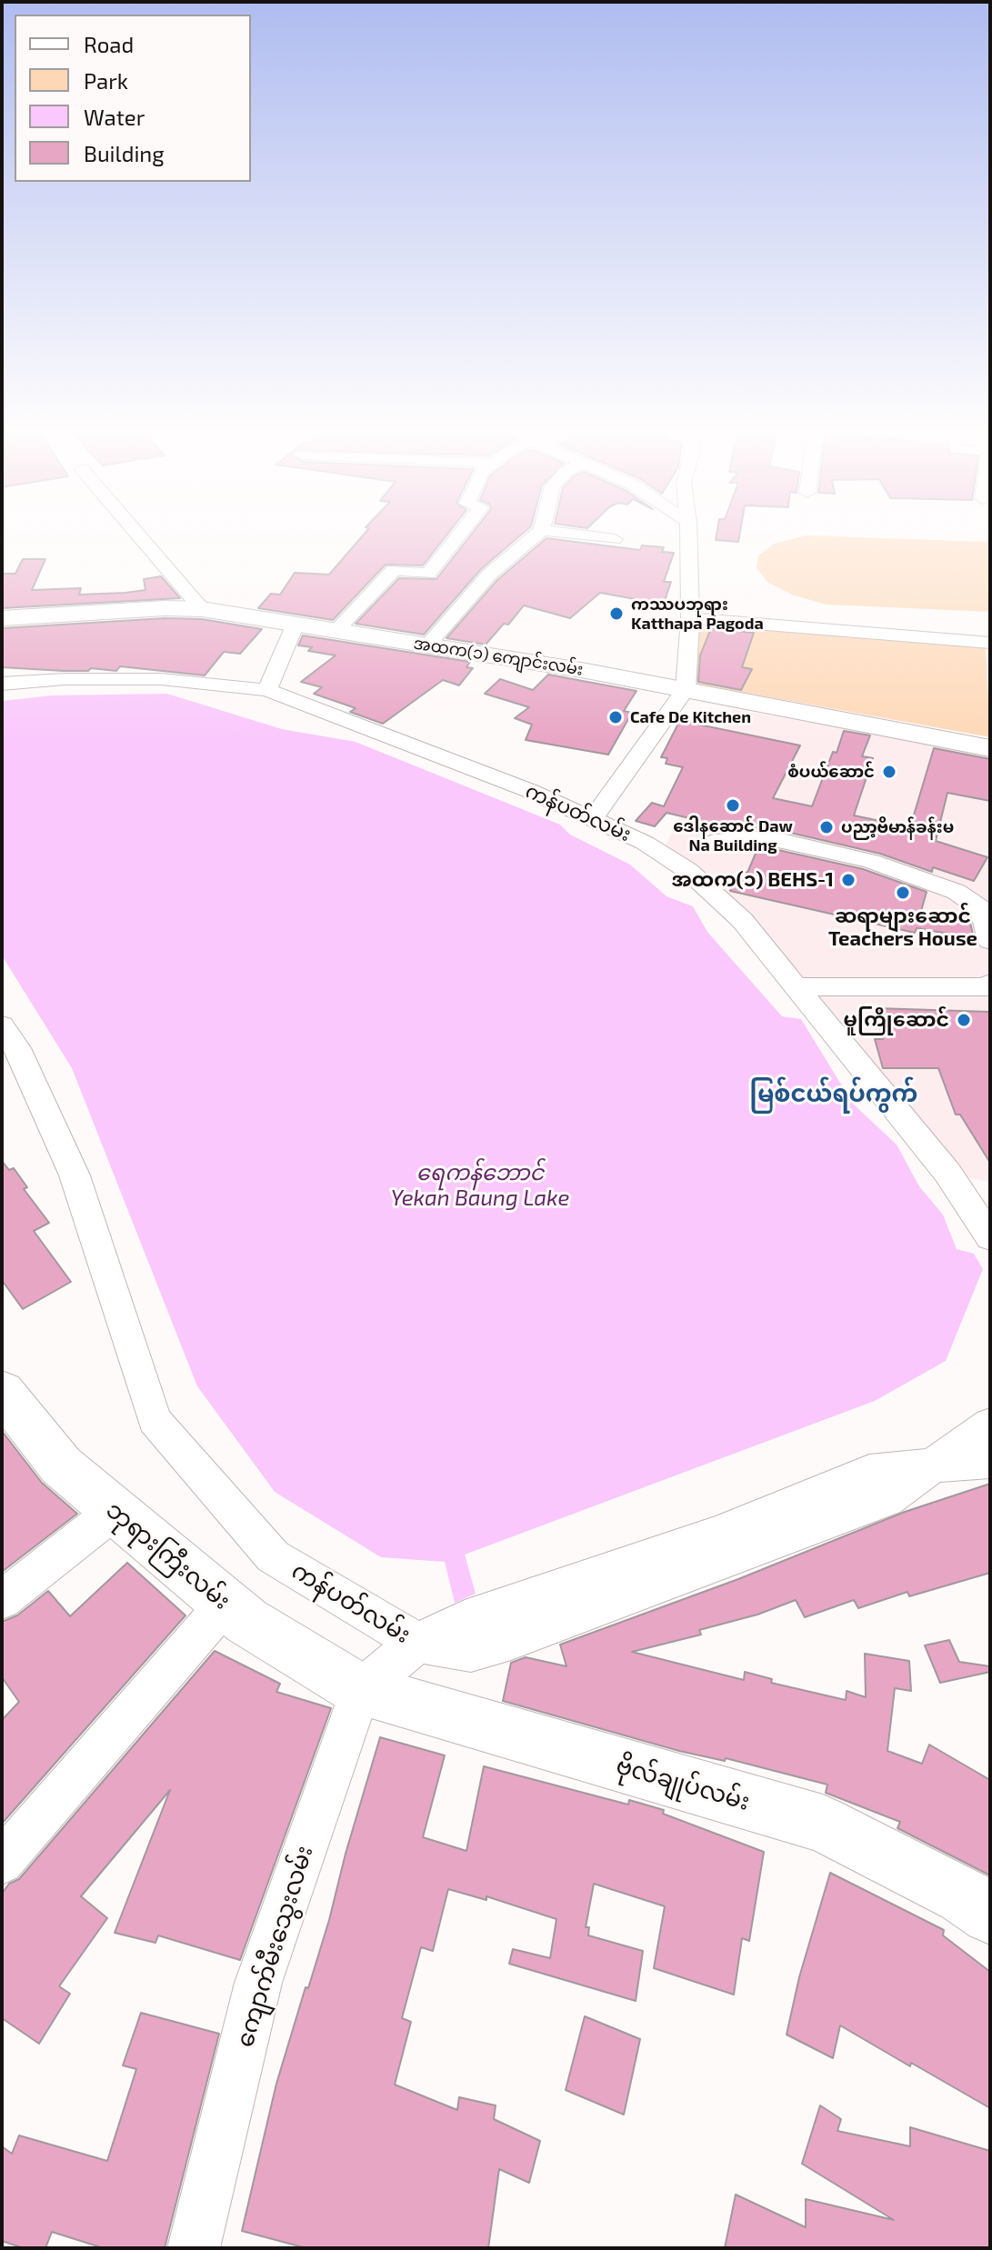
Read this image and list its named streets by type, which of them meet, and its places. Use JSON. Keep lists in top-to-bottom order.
{
  "streets": {
    "main road": ["အထက(၁) ကျောင်းလမ်း", "ဘုရားကြီးလမ်း", "ဗိုလ်ချုပ်လမ်း"],
    "street": ["ကန်ပတ်လမ်း", "ကျောက်မီးသွေးလမ်း"]
  },
  "crossings": [
    ["ဘုရားကြီးလမ်း", "ဗိုလ်ချုပ်လမ်း"],
    ["ဘုရားကြီးလမ်း", "ကျောက်မီးသွေးလမ်း"],
    ["ဗိုလ်ချုပ်လမ်း", "ကျောက်မီးသွေးလမ်း"]
  ],
  "districts": ["မြစ်ငယ်ရပ်ကွက်"],
  "water": ["ရေကန်ဘောင် Yekan Baung Lake"],
  "places": [
    "ကဿပဘုရား Katthapa Pagoda",
    "Cafe De Kitchen",
    "စံပယ်ဆောင်",
    "ဒေါနဆောင် Daw Na Building",
    "ပညာ့ဗိမာန်ခန်းမ",
    "အထက(၁) BEHS-1",
    "ဆရာများဆောင် Teachers House",
    "မူကြိုဆောင်"
  ],
  "legend": [
    "Road",
    "Park",
    "Water",
    "Building"
  ]
}
